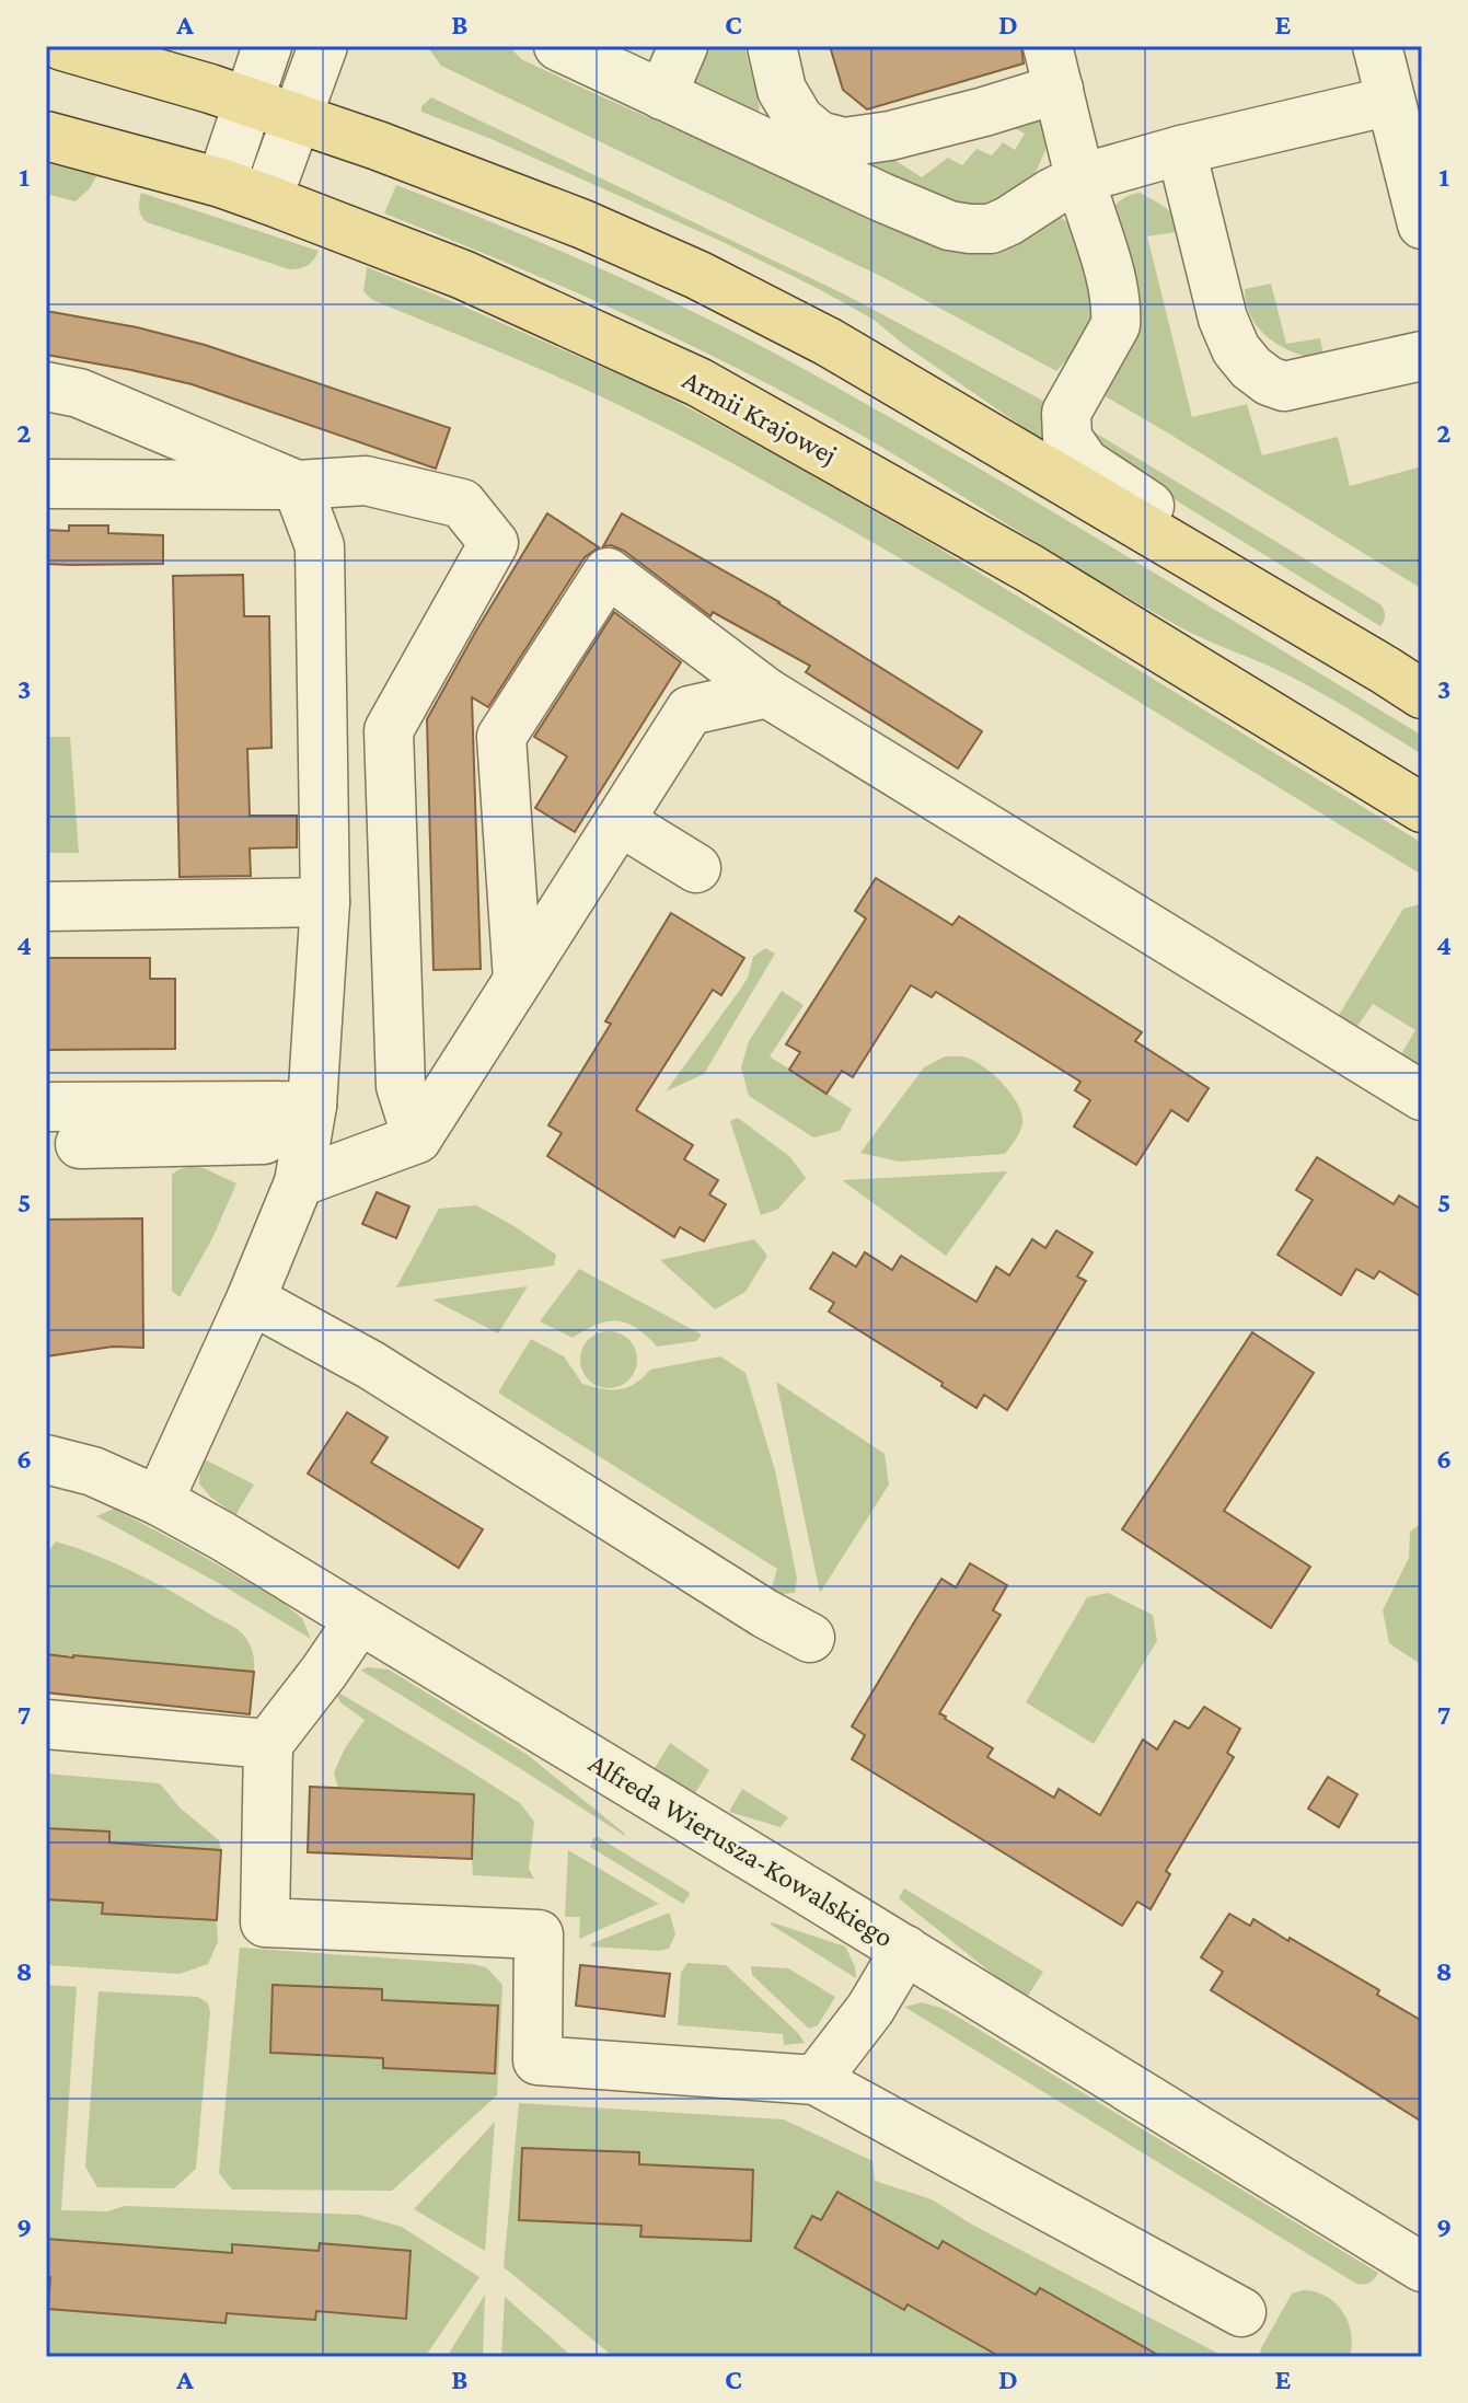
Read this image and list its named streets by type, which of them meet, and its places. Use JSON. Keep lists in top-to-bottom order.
{
  "streets": {
    "main road": ["Armii Krajowej"],
    "street": ["Alfreda Wierusza-Kowalskiego"]
  },
  "grid": {
    "columns": [
      "A",
      "B",
      "C",
      "D",
      "E"
    ],
    "rows": [
      "1",
      "2",
      "3",
      "4",
      "5",
      "6",
      "7",
      "8",
      "9"
    ]
  }
}
